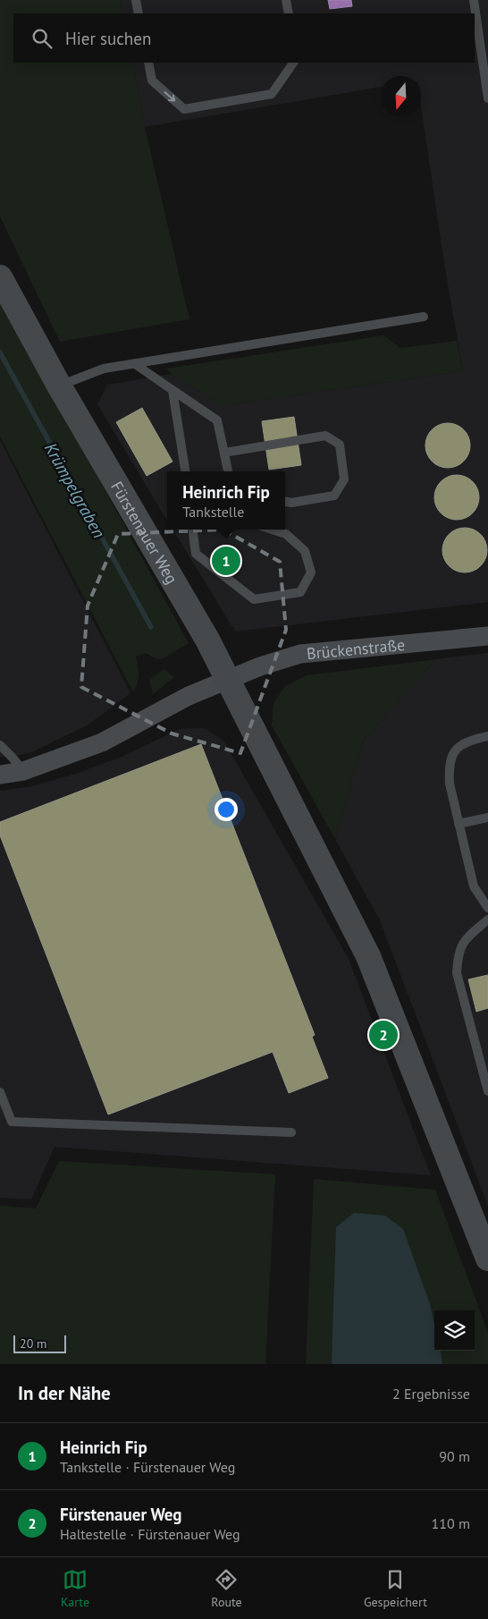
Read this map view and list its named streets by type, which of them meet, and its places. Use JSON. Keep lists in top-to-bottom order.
{
  "streets": {
    "street": ["Fürstenauer Weg", "Brückenstraße"]
  },
  "crossings": [
    ["Fürstenauer Weg", "Brückenstraße"]
  ],
  "water": ["Krümpelgraben"],
  "scale_bar": "20 m",
  "north": "bottom",
  "page": {
    "search": "Hier suchen",
    "popup": ["Heinrich Fip", "Tankstelle"],
    "pins": ["1", "2"],
    "scale": "20 m",
    "heading": ["In der Nähe", "2 Ergebnisse"],
    "list": [
      {
        "mark": "1",
        "name": "Heinrich Fip",
        "note": "Tankstelle · Fürstenauer Weg",
        "value": "90 m"
      },
      {
        "mark": "2",
        "name": "Fürstenauer Weg",
        "note": "Haltestelle · Fürstenauer Weg",
        "value": "110 m"
      }
    ],
    "nav": ["Karte", "Route", "Gespeichert"]
  }
}
